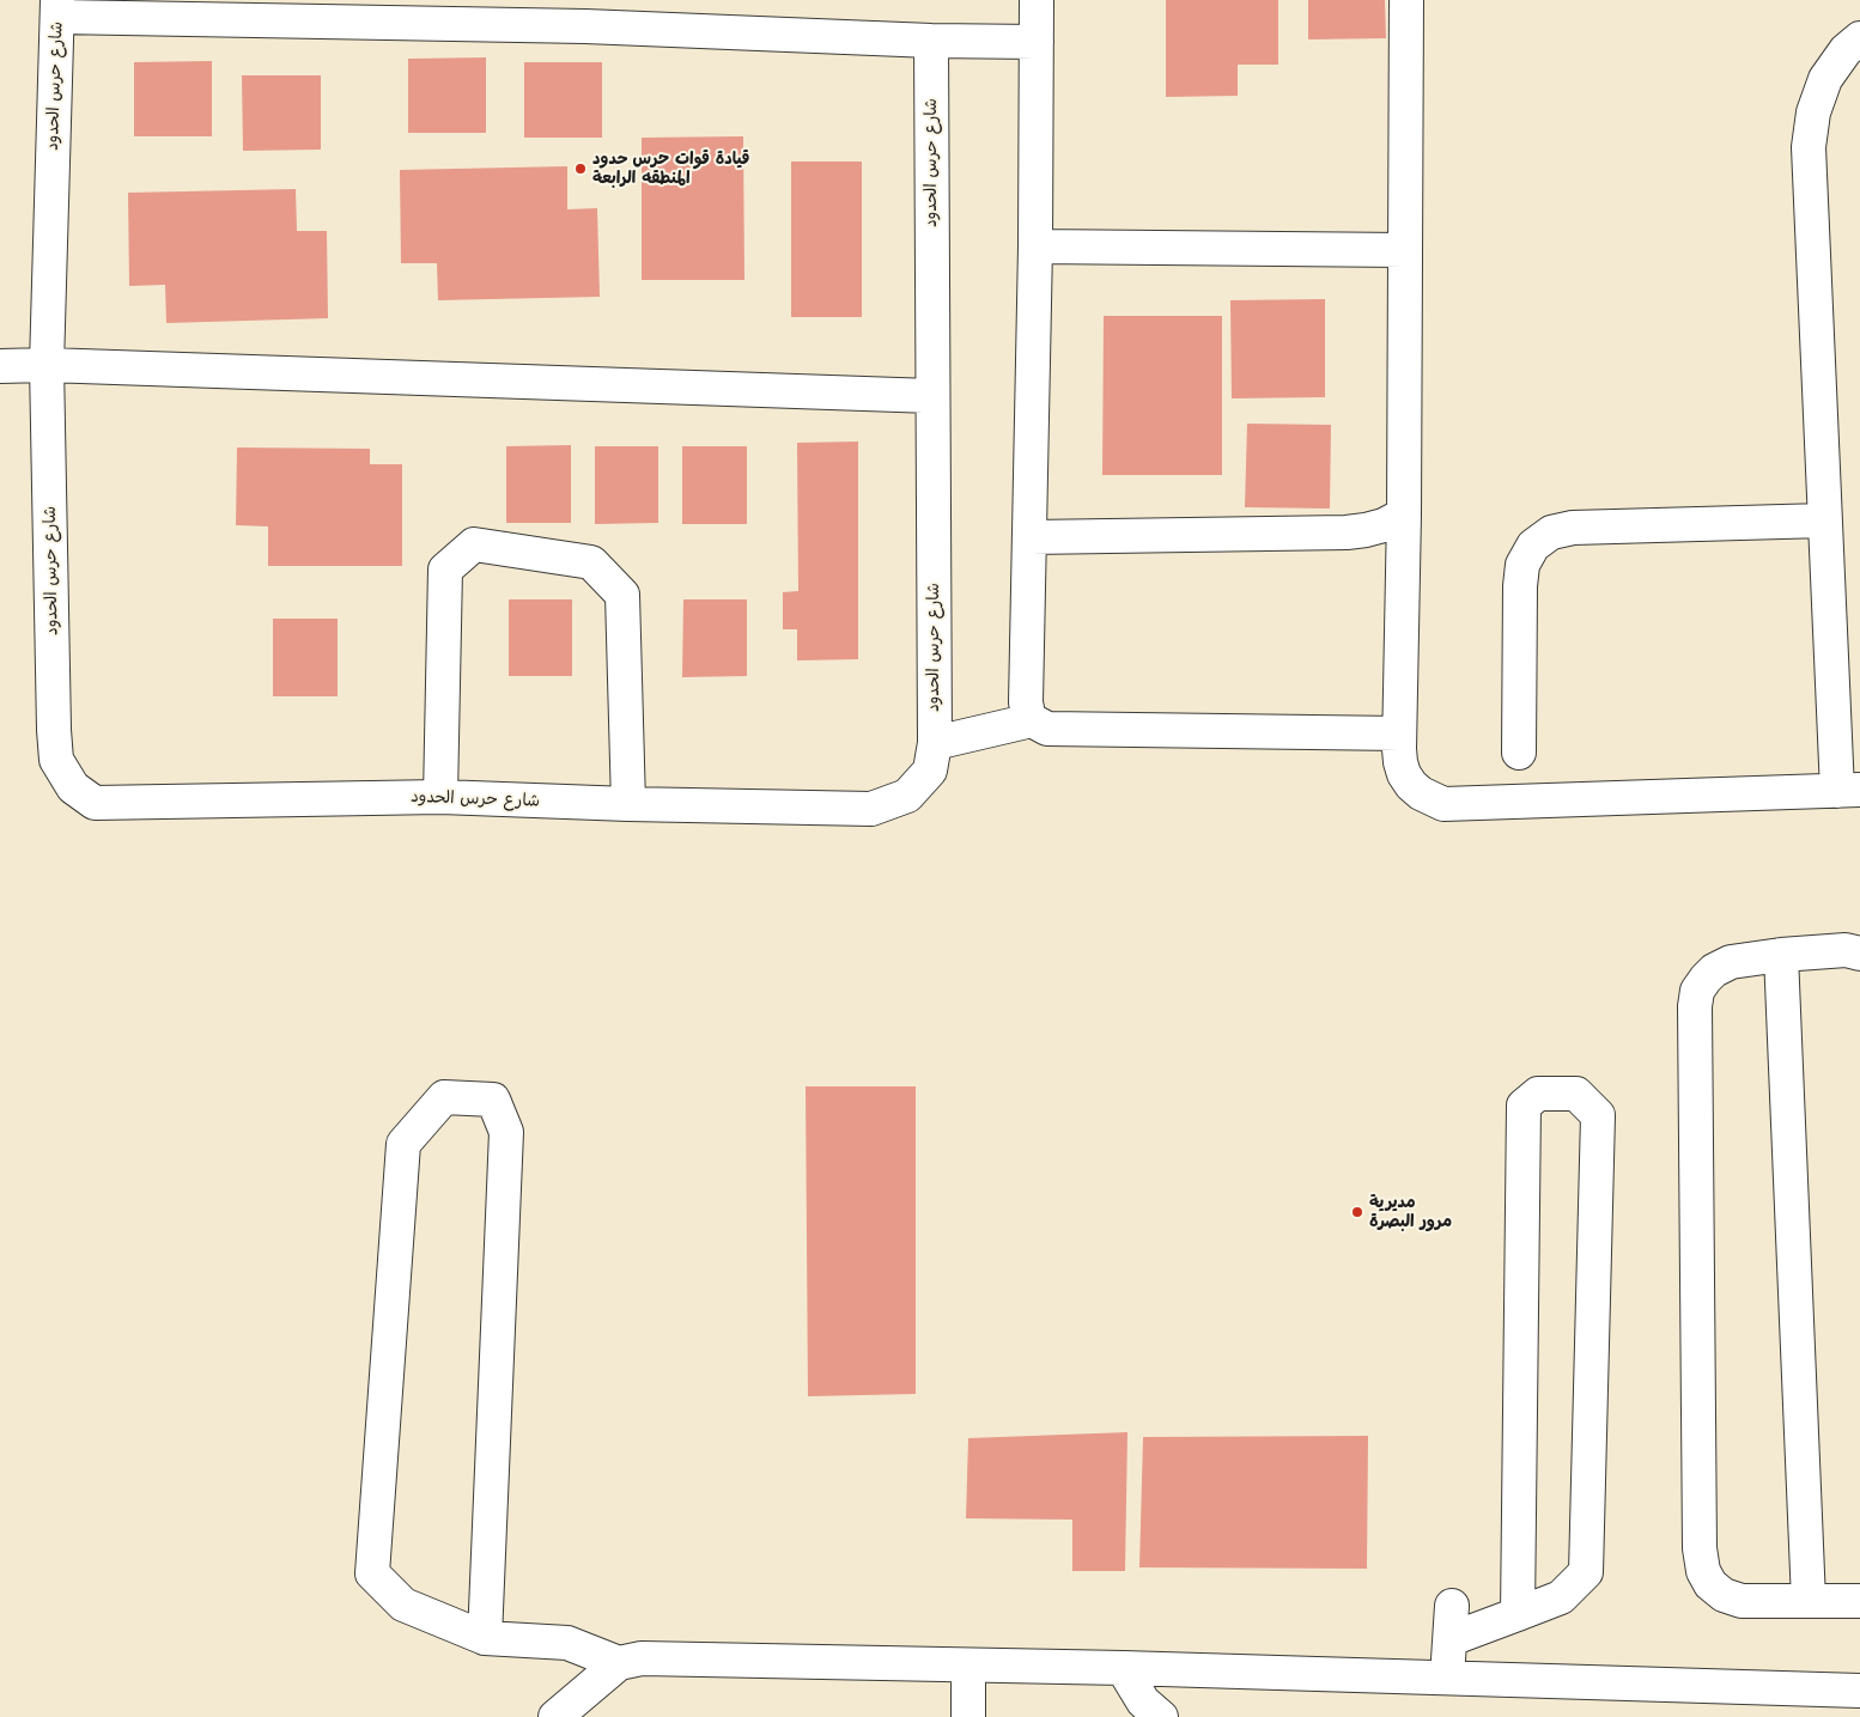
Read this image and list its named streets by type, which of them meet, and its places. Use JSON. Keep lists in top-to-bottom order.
{
  "streets": {
    "street": ["شارع حرس الحدود"]
  },
  "places": ["قيادة قوات حرس حدود المنطقه الرابعة", "مديرية مرور البصرة"]
}
